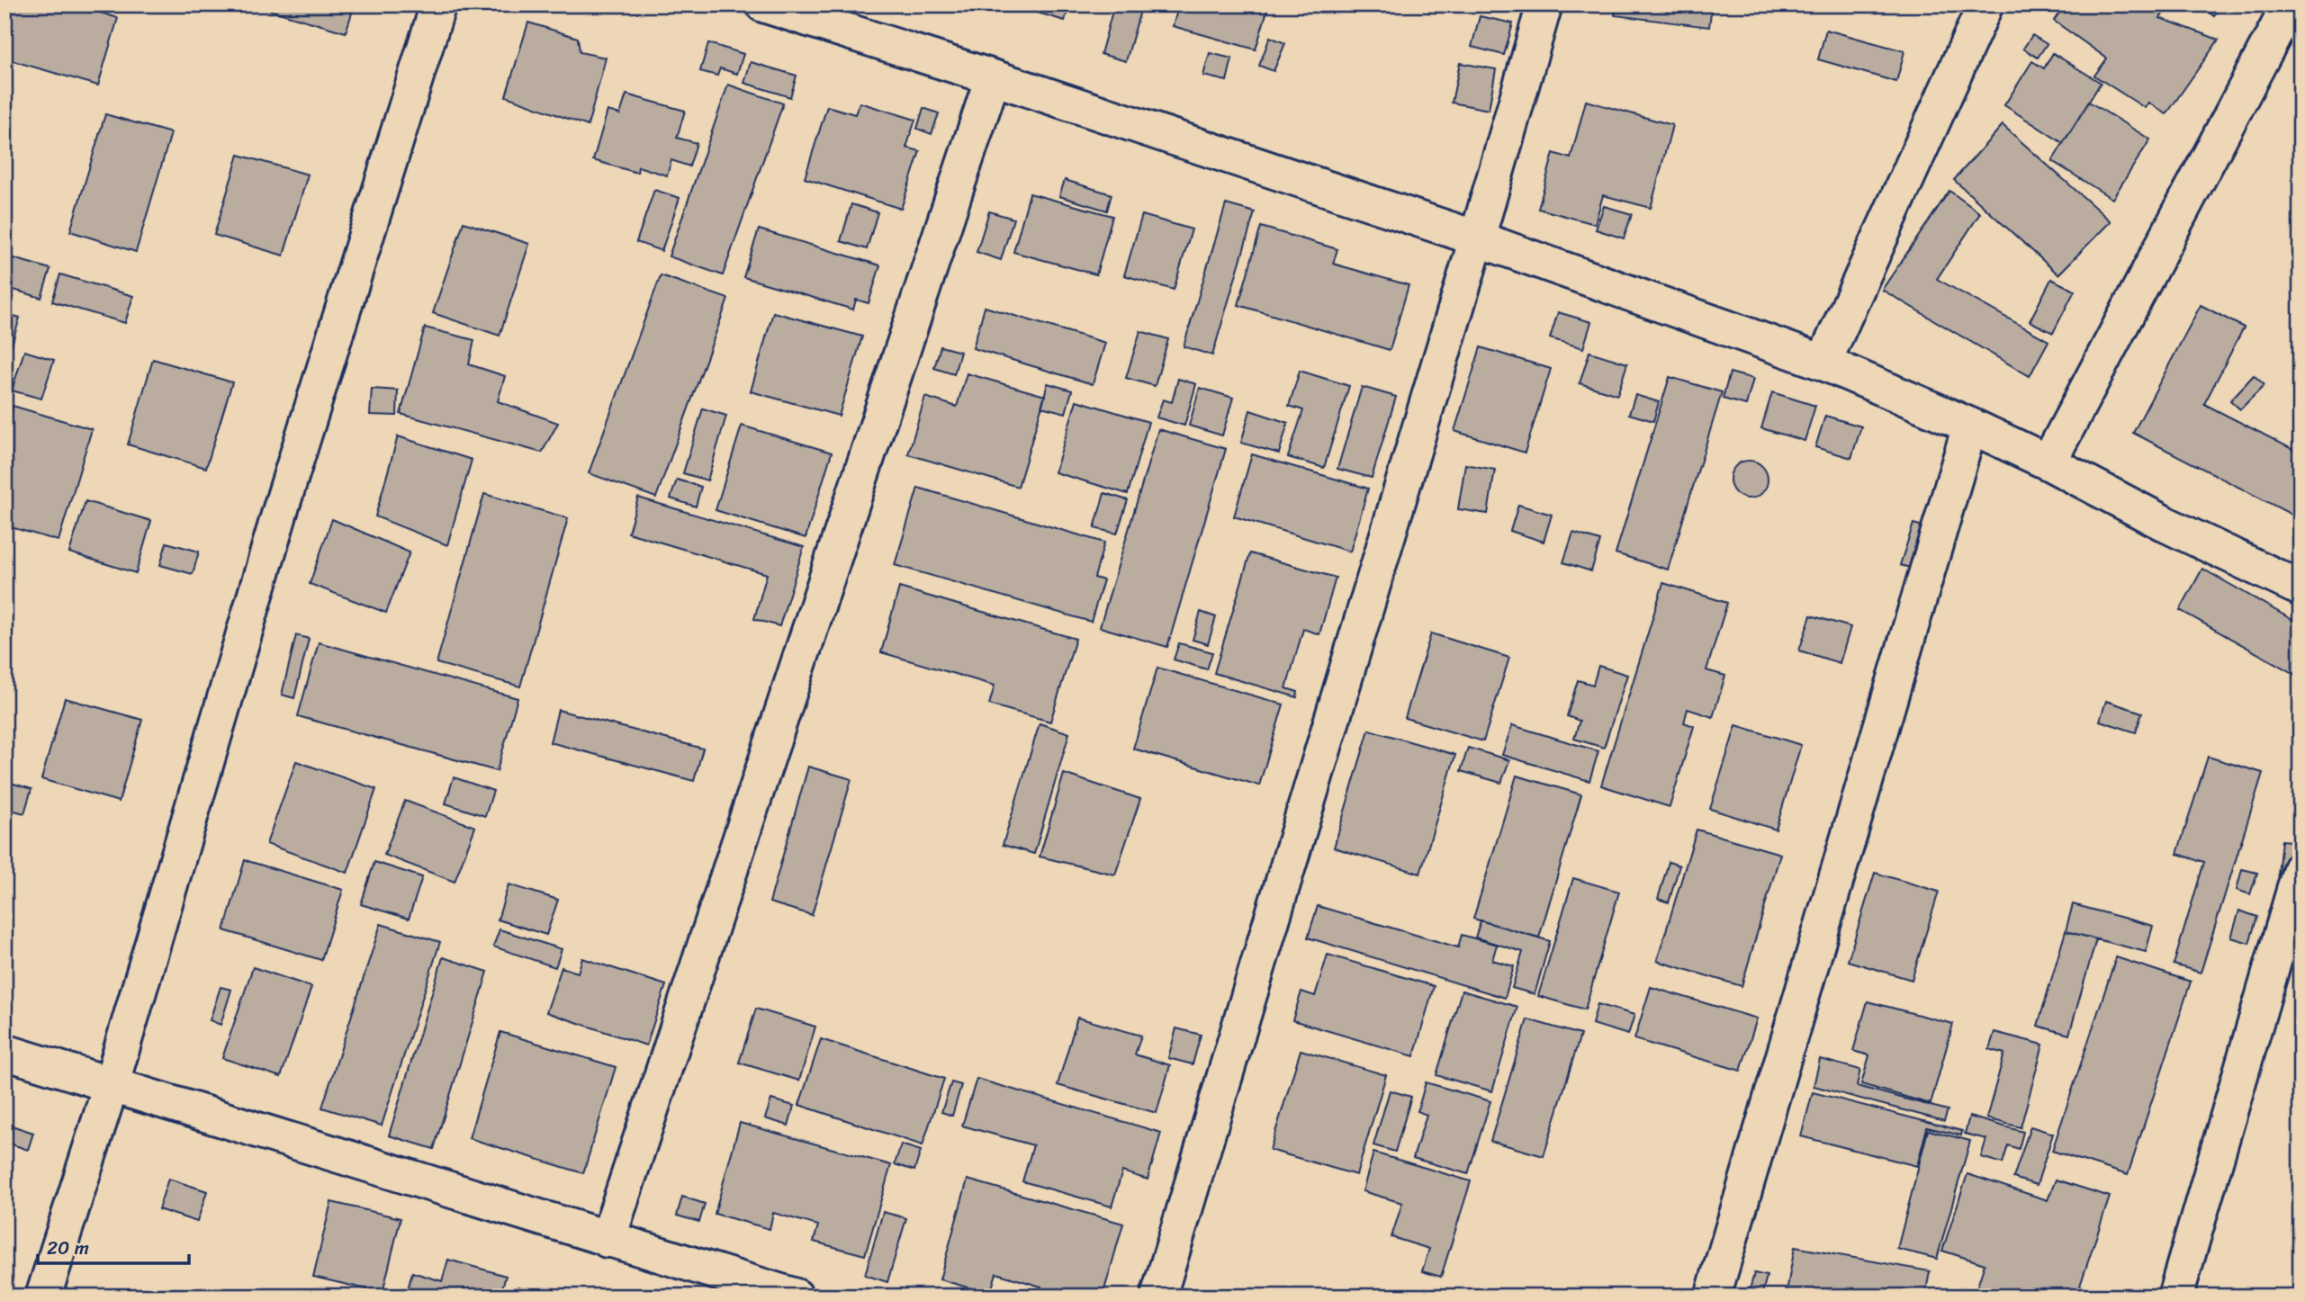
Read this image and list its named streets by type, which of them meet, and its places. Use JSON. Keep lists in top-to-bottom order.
{
  "scale_bar": "20 m"
}
